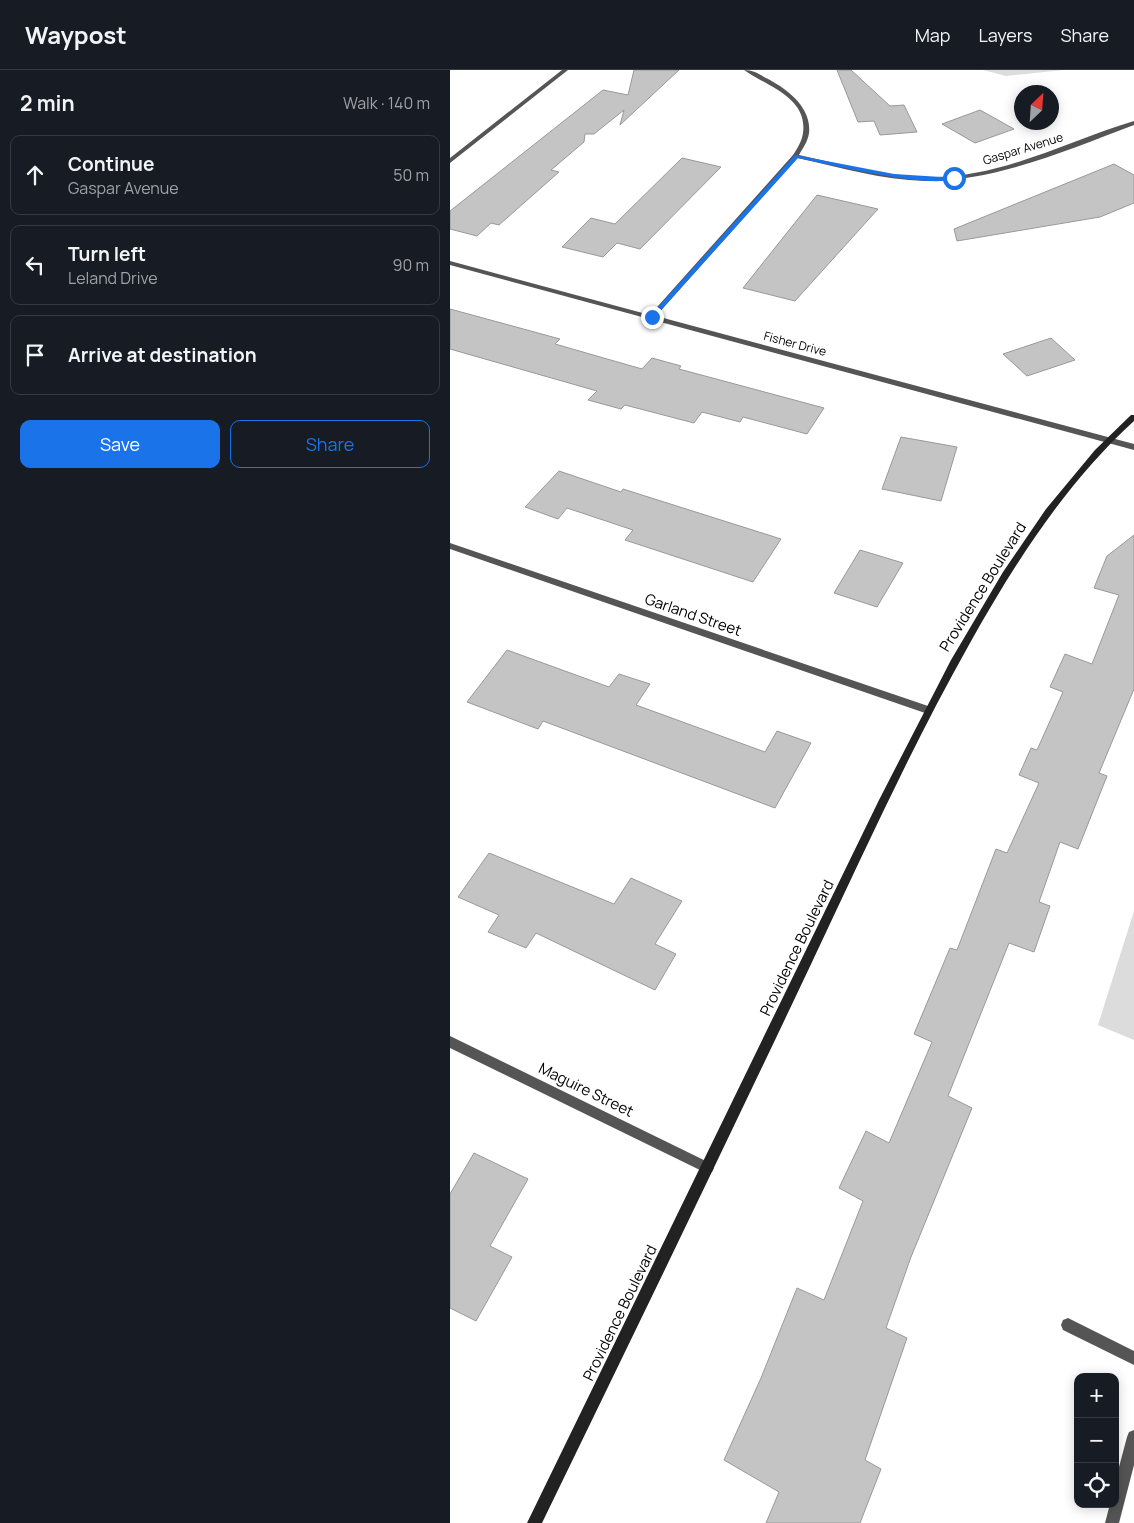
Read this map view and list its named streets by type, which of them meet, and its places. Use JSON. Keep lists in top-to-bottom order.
{
  "streets": {
    "main road": ["Providence Boulevard"],
    "street": [
      "Gaspar Avenue",
      "Fisher Drive",
      "Garland Street",
      "Maguire Street"
    ]
  },
  "crossings": [
    ["Fisher Drive", "Providence Boulevard"],
    ["Providence Boulevard", "Garland Street"],
    ["Providence Boulevard", "Maguire Street"]
  ],
  "north": "top right",
  "page": {
    "header": "Waypost",
    "nav": ["Map", "Layers", "Share"],
    "heading": ["2 min", "Walk · 140 m"],
    "list": [
      ["Continue", "Gaspar Avenue", "50 m"],
      ["Turn left", "Leland Drive", "90 m"],
      "Arrive at destination"
    ],
    "buttons": ["Save", "Share"],
    "map_buttons": ["+", "−"]
  }
}
